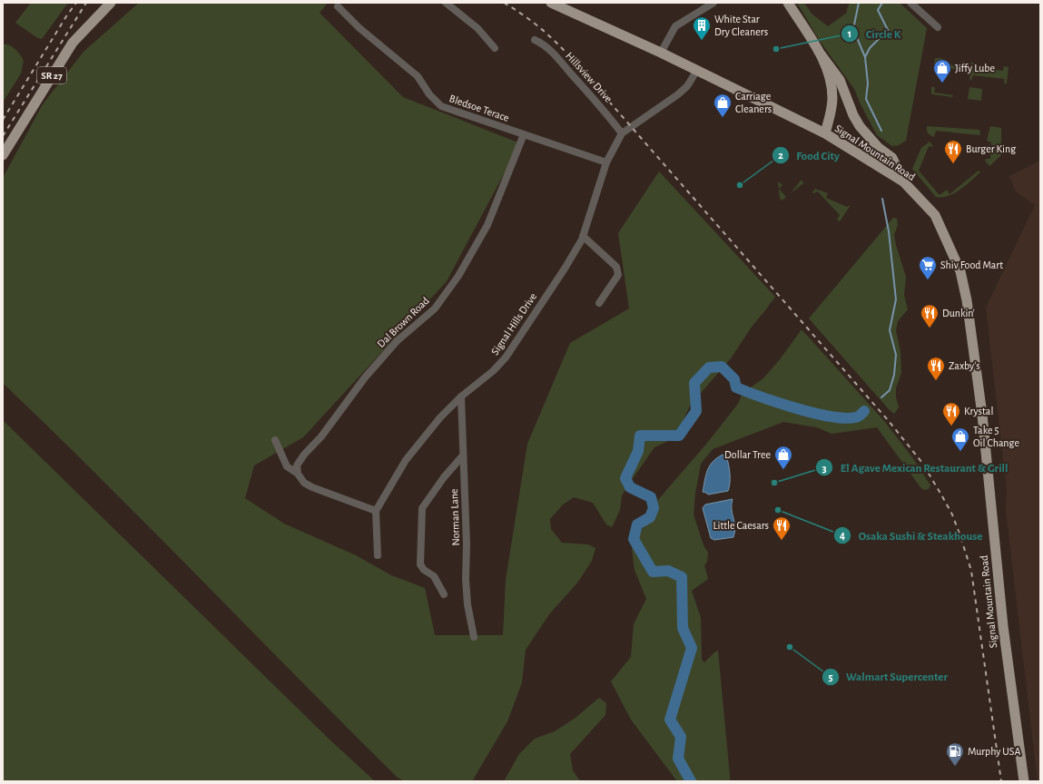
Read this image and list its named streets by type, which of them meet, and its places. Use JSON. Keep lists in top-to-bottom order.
{
  "streets": {
    "main road": ["SR 27", "Signal Mountain Road"],
    "street": [
      "Hillsview Drive",
      "Bledsoe Terace",
      "Dal Brown Road",
      "Signal Hills Drive",
      "Norman Lane"
    ]
  },
  "crossings": [
    ["Hillsview Drive", "Signal Hills Drive"],
    ["Bledsoe Terace", "Dal Brown Road"],
    ["Bledsoe Terace", "Signal Hills Drive"],
    ["Signal Mountain Road", "Signal Hills Drive"],
    ["Signal Hills Drive", "Norman Lane"]
  ],
  "places": {
    "building": ["White Star Dry Cleaners"],
    "other": [
      "Circle K",
      "Food City",
      "El Agave Mexican Restaurant & Grill",
      "Osaka Sushi & Steakhouse",
      "Walmart Supercenter"
    ],
    "shop": [
      "Jiffy Lube",
      "Carriage Cleaners",
      "Take 5 Oil Change",
      "Dollar Tree"
    ],
    "restaurant": [
      "Burger King",
      "Dunkin'",
      "Zaxby's",
      "Krystal",
      "Little Caesars"
    ],
    "supermarket": ["Shiv Food Mart"],
    "fuel station": ["Murphy USA"]
  }
}
